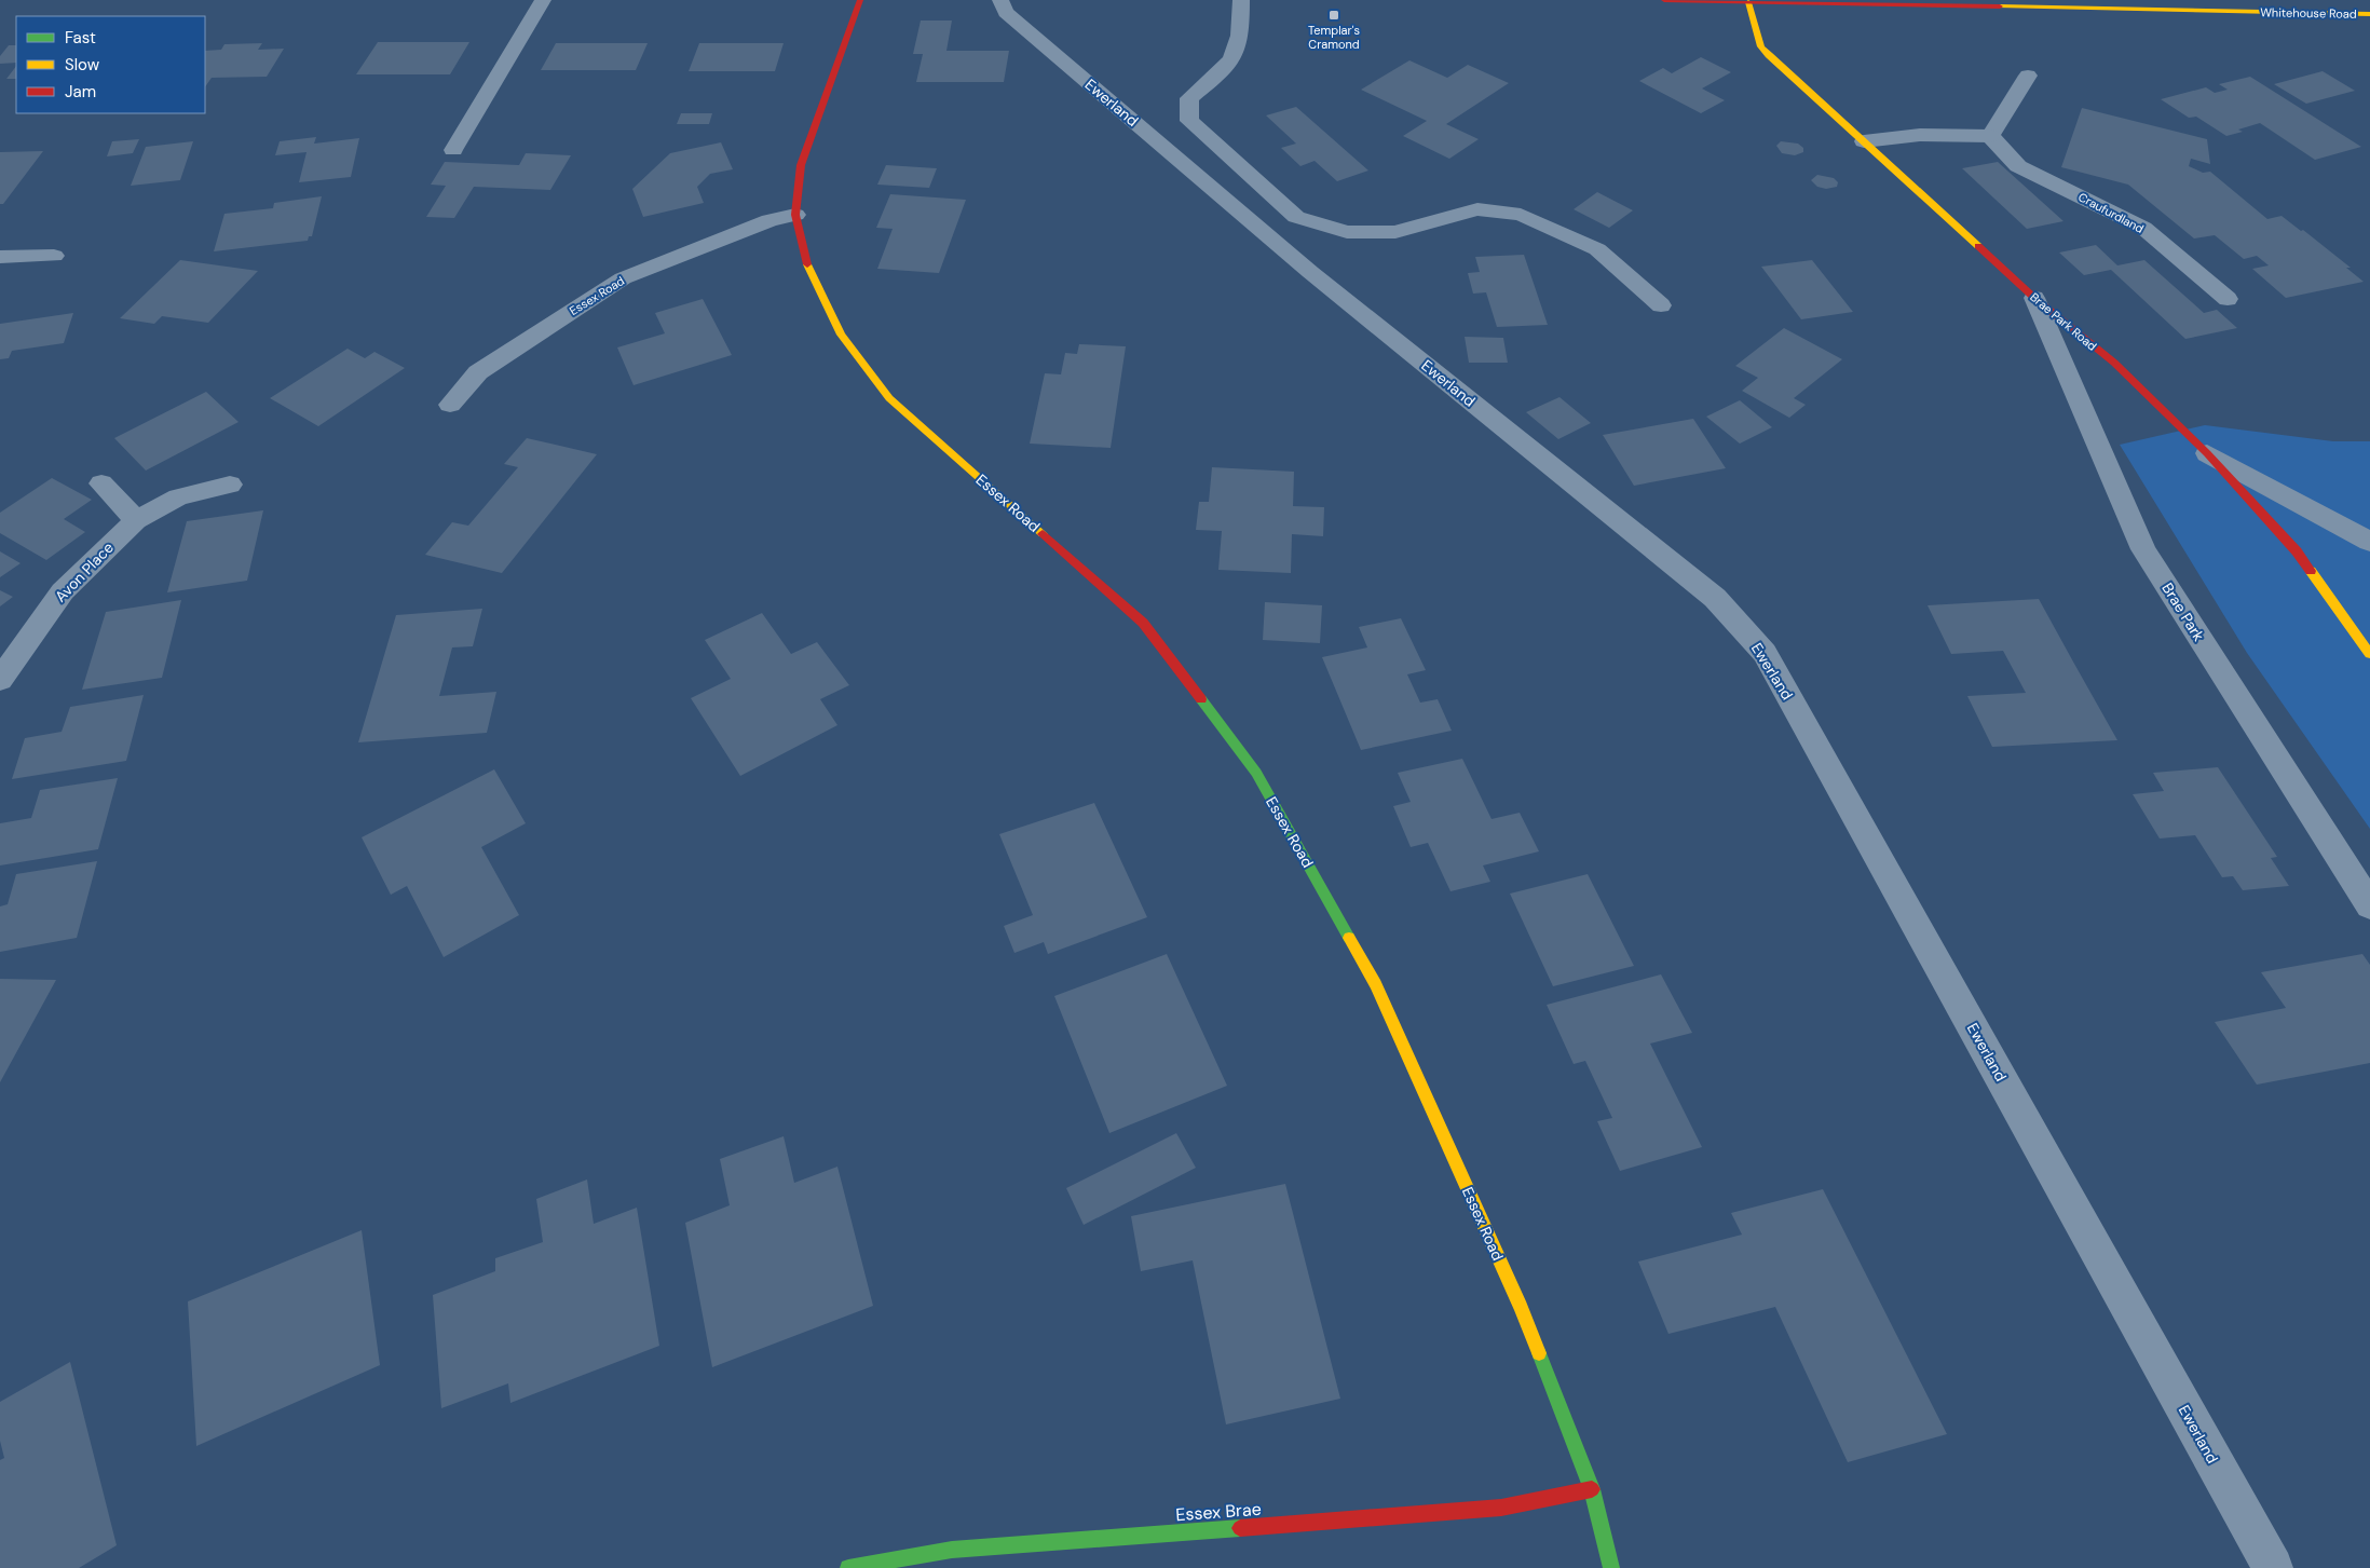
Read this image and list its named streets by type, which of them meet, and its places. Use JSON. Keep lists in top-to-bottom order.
{
  "streets": {
    "street": [
      "Whitehouse Road",
      "Ewerland",
      "Craufurdland",
      "Essex Road",
      "Brae Park Road",
      "Avon Place",
      "Brae Park",
      "Essex Brae"
    ]
  },
  "crossings": [
    ["Whitehouse Road", "Brae Park Road"],
    ["Essex Road", "Essex Brae"],
    ["Brae Park Road", "Brae Park"]
  ],
  "places": {
    "transit": ["Templar's Cramond"]
  },
  "legend": ["Fast", "Slow", "Jam"]
}
